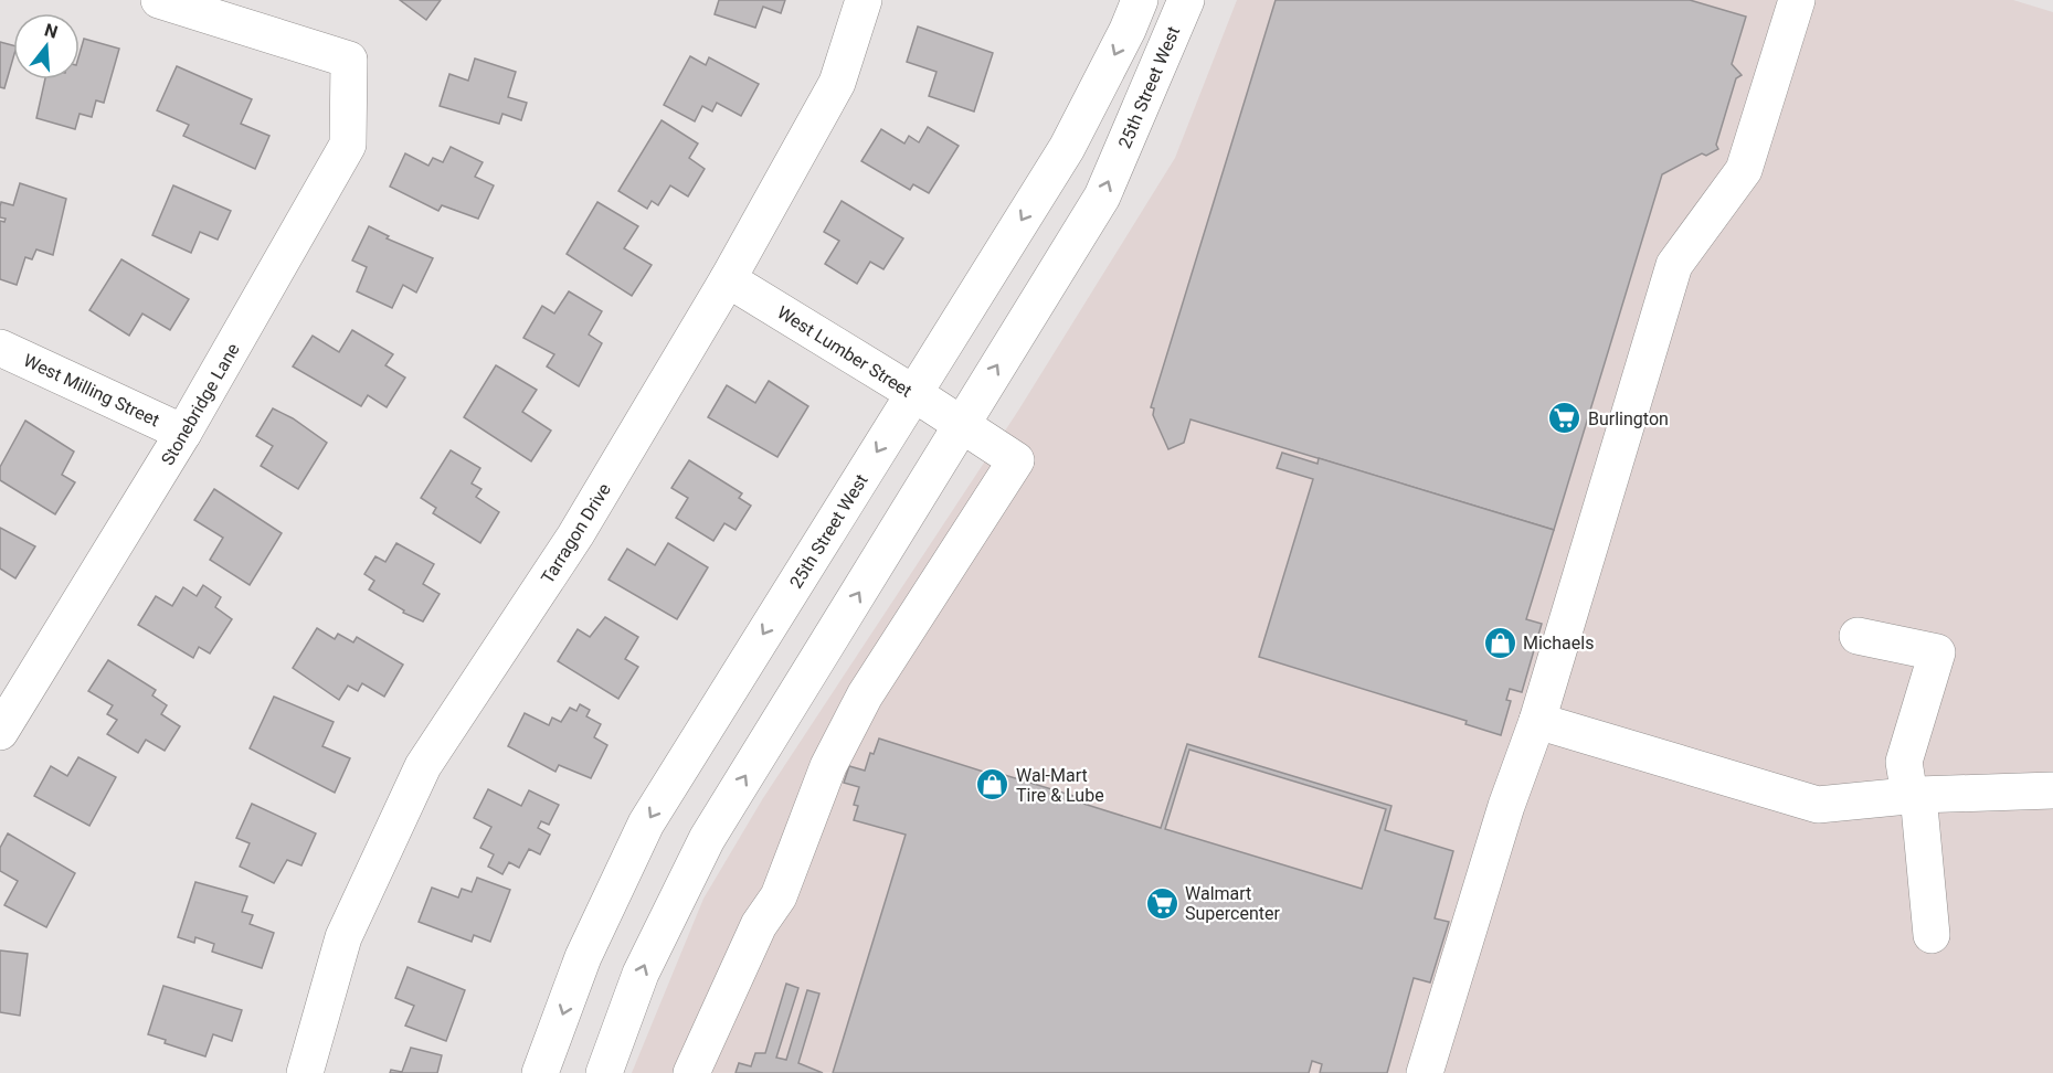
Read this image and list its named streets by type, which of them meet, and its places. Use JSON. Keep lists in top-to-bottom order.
{
  "streets": {
    "street": [
      "25th Street West",
      "West Lumber Street",
      "West Milling Street",
      "Stonebridge Lane",
      "Tarragon Drive"
    ]
  },
  "crossings": [
    ["25th Street West", "West Lumber Street"],
    ["West Lumber Street", "Tarragon Drive"],
    ["West Milling Street", "Stonebridge Lane"]
  ],
  "places": {
    "supermarket": ["Burlington", "Walmart Supercenter"],
    "shop": ["Michaels", "Wal-Mart Tire & Lube"]
  },
  "north": "top"
}
